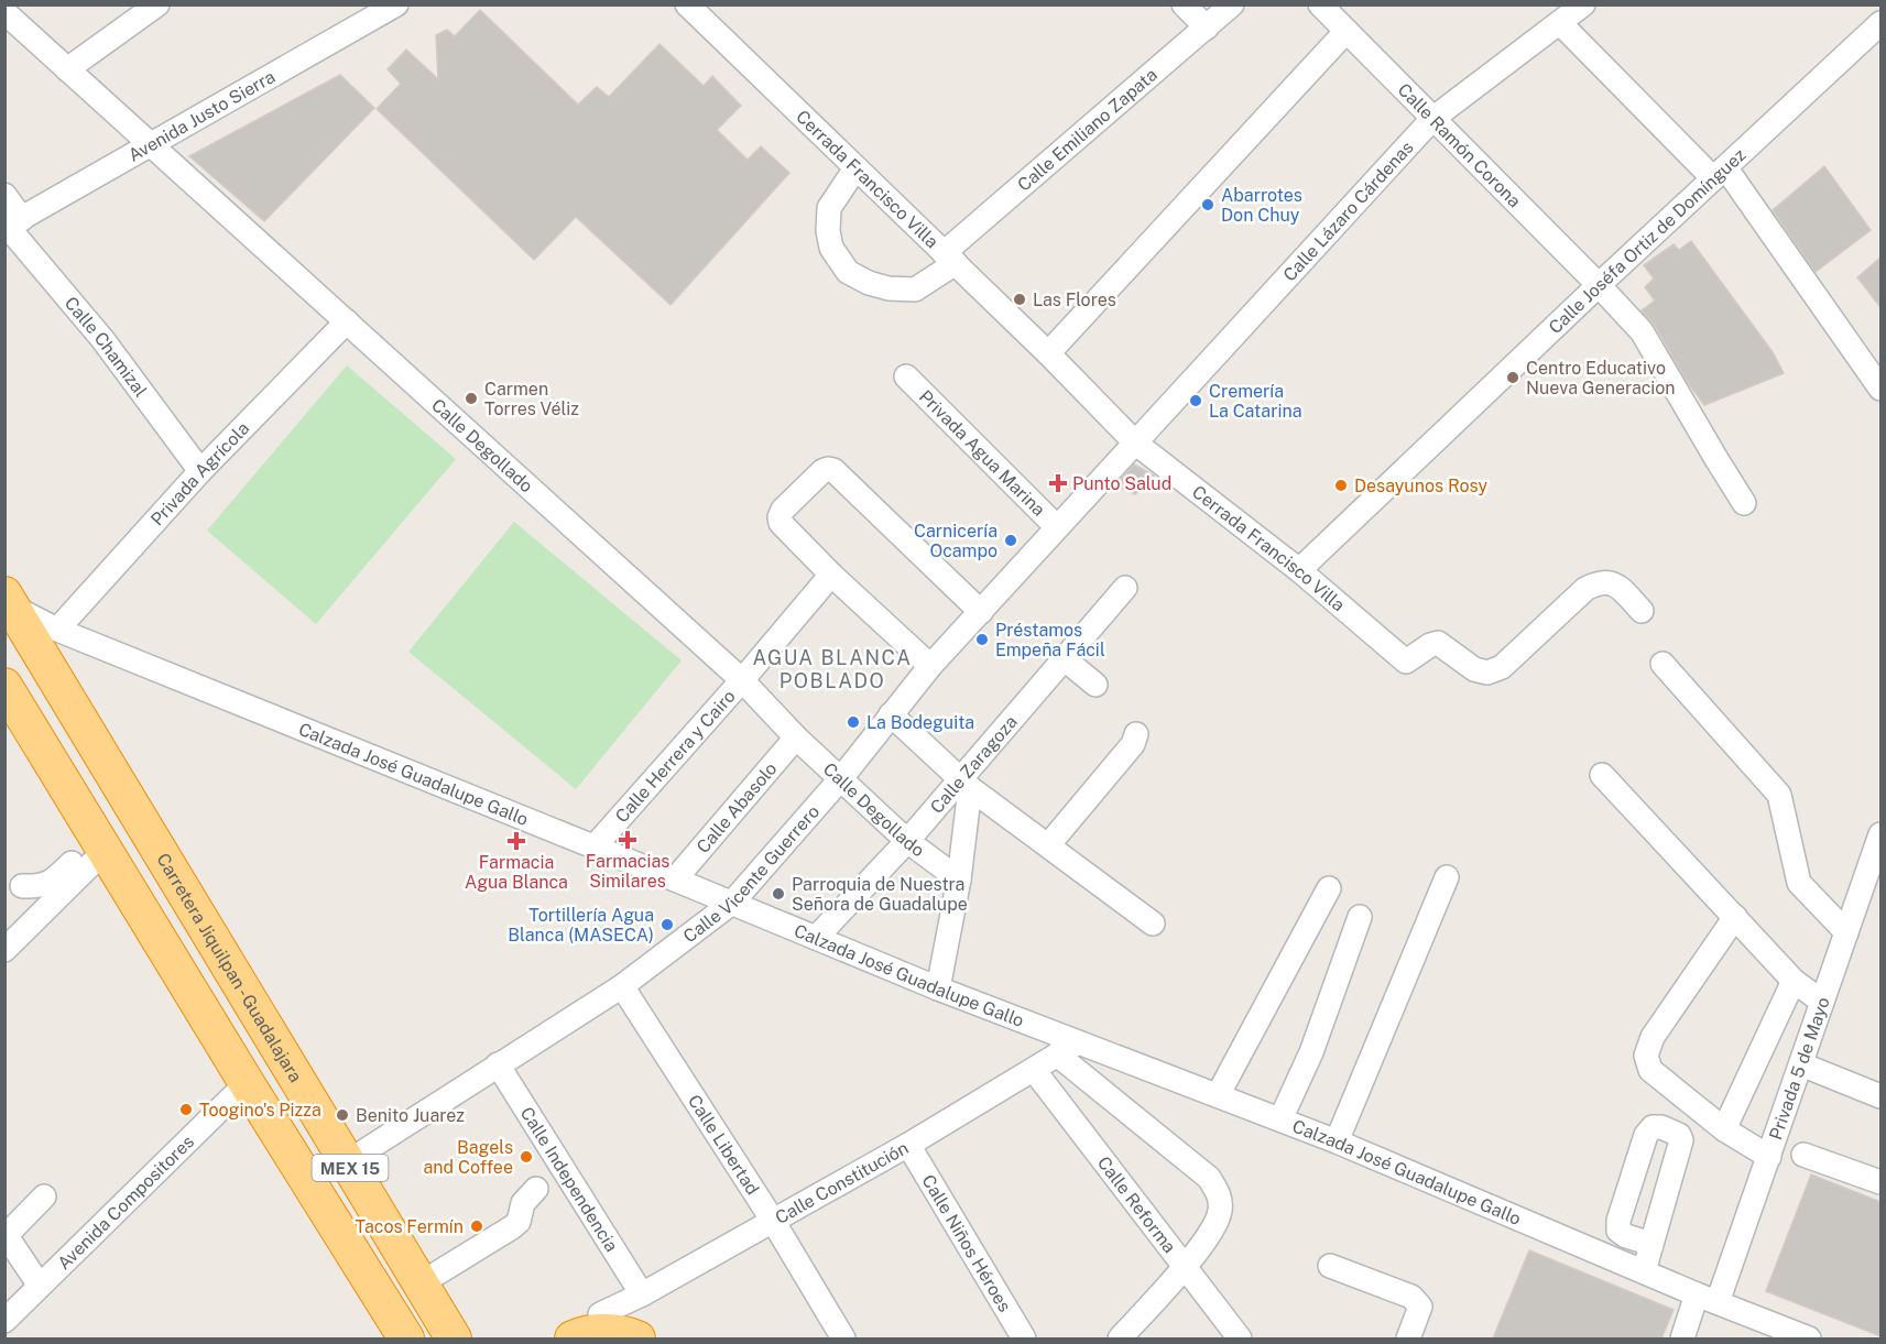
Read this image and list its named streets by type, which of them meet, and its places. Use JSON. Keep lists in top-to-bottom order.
{
  "streets": {
    "highway": ["Carretera Jiquilpan - Guadalajara", "MEX 15"],
    "street": [
      "Avenida Justo Sierra",
      "Calle Emiliano Zapata",
      "Calle Ramón Corona",
      "Cerrada Francisco Villa",
      "Calle Lázaro Cárdenas",
      "Calle Joséfa Ortiz de Domínguez",
      "Calle Chamizal",
      "Calle Degollado",
      "Privada Agua Marina",
      "Privada Agrícola",
      "Calle Herrera y Cairo",
      "Calle Zaragoza",
      "Calzada José Guadalupe Gallo",
      "Calle Abasolo",
      "Calle Vicente Guerrero",
      "Privada 5 de Mayo",
      "Calle Libertad",
      "Calle Independencia",
      "Calle Constitución",
      "Avenida Compositores",
      "Calle Reforma",
      "Calle Niños Héroes"
    ]
  },
  "crossings": [
    ["Avenida Justo Sierra", "Calle Chamizal"],
    ["Avenida Justo Sierra", "Calle Degollado"],
    ["Calle Emiliano Zapata", "Cerrada Francisco Villa"],
    ["Calle Ramón Corona", "Calle Lázaro Cárdenas"],
    ["Calle Ramón Corona", "Calle Joséfa Ortiz de Domínguez"],
    ["Cerrada Francisco Villa", "Calle Lázaro Cárdenas"],
    ["Cerrada Francisco Villa", "Calle Joséfa Ortiz de Domínguez"],
    ["Cerrada Francisco Villa", "Calle Vicente Guerrero"],
    ["Calle Lázaro Cárdenas", "Calle Vicente Guerrero"],
    ["Calle Chamizal", "Privada Agrícola"],
    ["Calle Degollado", "Privada Agrícola"],
    ["Calle Degollado", "Calle Herrera y Cairo"],
    ["Calle Degollado", "Calle Zaragoza"],
    ["Calle Degollado", "Calle Abasolo"],
    ["Calle Degollado", "Calle Vicente Guerrero"],
    ["Privada Agua Marina", "Calle Vicente Guerrero"],
    ["Privada Agrícola", "Calzada José Guadalupe Gallo"],
    ["Calle Herrera y Cairo", "Calzada José Guadalupe Gallo"],
    ["Calle Zaragoza", "Calzada José Guadalupe Gallo"],
    ["Calzada José Guadalupe Gallo", "Calle Abasolo"],
    ["Calzada José Guadalupe Gallo", "Calle Vicente Guerrero"],
    ["Calzada José Guadalupe Gallo", "Carretera Jiquilpan - Guadalajara"],
    ["Calzada José Guadalupe Gallo", "Privada 5 de Mayo"],
    ["Calzada José Guadalupe Gallo", "Calle Constitución"],
    ["Calle Vicente Guerrero", "Carretera Jiquilpan - Guadalajara"],
    ["Calle Vicente Guerrero", "Calle Libertad"],
    ["Calle Vicente Guerrero", "Calle Independencia"],
    ["Calle Libertad", "Calle Constitución"],
    ["MEX 15", "Avenida Compositores"],
    ["Calle Independencia", "Calle Constitución"],
    ["Calle Constitución", "Calle Reforma"],
    ["Calle Constitución", "Calle Niños Héroes"]
  ],
  "districts": ["AGUA BLANCA POBLADO"],
  "places": {
    "other": [
      "Abarrotes Don Chuy",
      "Las Flores",
      "Centro Educativo Nueva Generacion",
      "Carmen Torres Véliz",
      "Cremería La Catarina",
      "Desayunos Rosy",
      "Carnicería Ocampo",
      "Préstamos Empeña Fácil",
      "La Bodeguita",
      "Parroquia de Nuestra Señora de Guadalupe",
      "Tortillería Agua Blanca (MASECA)",
      "Toogino's Pizza",
      "Benito Juarez",
      "Bagels and Coffee",
      "Tacos Fermín"
    ],
    "health": ["Punto Salud", "Farmacias Similares", "Farmacia Agua Blanca"]
  }
}
